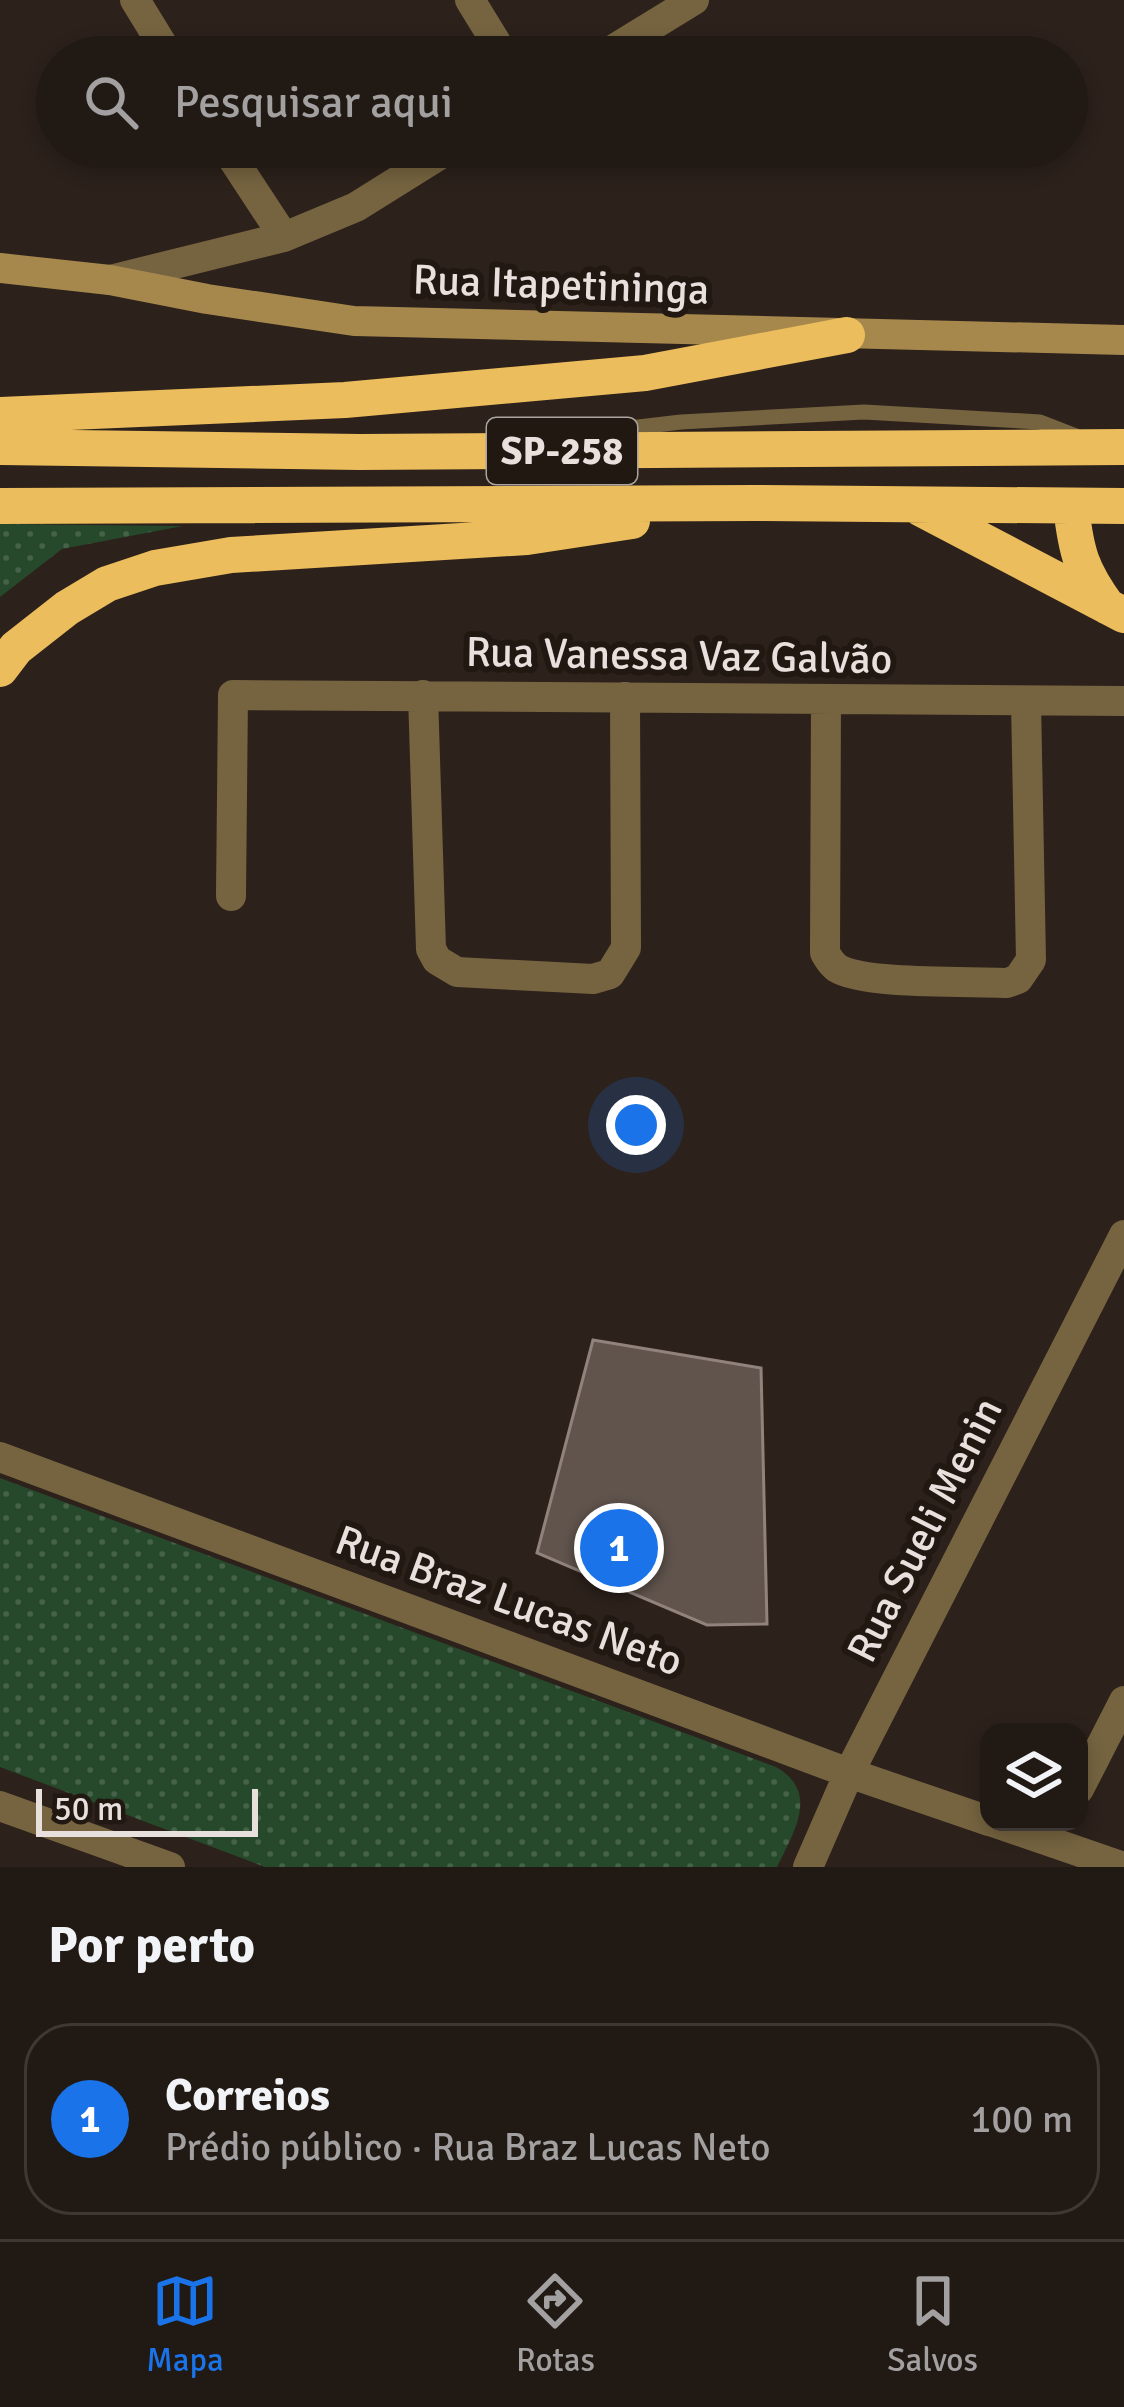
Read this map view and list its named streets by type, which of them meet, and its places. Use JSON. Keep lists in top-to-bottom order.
{
  "streets": {
    "highway": ["SP-258"],
    "street": [
      "Rua Itapetininga",
      "Rua Vanessa Vaz Galvão",
      "Rua Sueli Menin",
      "Rua Braz Lucas Neto"
    ]
  },
  "crossings": [
    ["Rua Sueli Menin", "Rua Braz Lucas Neto"]
  ],
  "scale_bar": "50 m",
  "page": {
    "search": "Pesquisar aqui",
    "pins": "1",
    "scale": "50 m",
    "heading": "Por perto",
    "list": [
      {
        "mark": "1",
        "name": "Correios",
        "note": "Prédio público · Rua Braz Lucas Neto",
        "value": "100 m"
      }
    ],
    "nav": ["Mapa", "Rotas", "Salvos"]
  }
}
